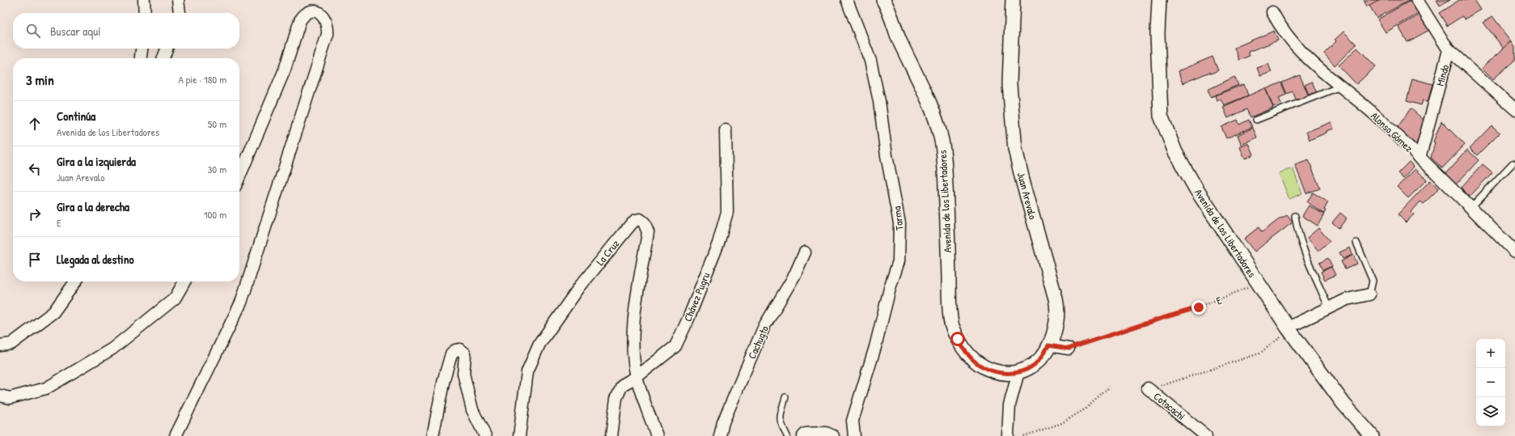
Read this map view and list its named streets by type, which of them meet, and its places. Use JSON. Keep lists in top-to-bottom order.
{
  "streets": {
    "street": [
      "Mindo",
      "Alonso Gómez",
      "Juan Arevalo",
      "Avenida de los Libertadores",
      "Tarma",
      "La Cruz",
      "Chávez Pugru",
      "Cachugto",
      "Cotacachi"
    ],
    "path": ["E"]
  },
  "crossings": [
    ["Mindo", "Alonso Gómez"],
    ["Juan Arevalo", "Avenida de los Libertadores"],
    ["Avenida de los Libertadores", "E"],
    ["La Cruz", "Chávez Pugru"]
  ],
  "page": {
    "search": "Buscar aquí",
    "heading": ["3 min", "A pie · 180 m"],
    "list": [
      ["Continúa", "Avenida de los Libertadores", "50 m"],
      ["Gira a la izquierda", "Juan Arevalo", "30 m"],
      ["Gira a la derecha", "E", "100 m"],
      "Llegada al destino"
    ],
    "map_buttons": ["+", "−"]
  }
}
